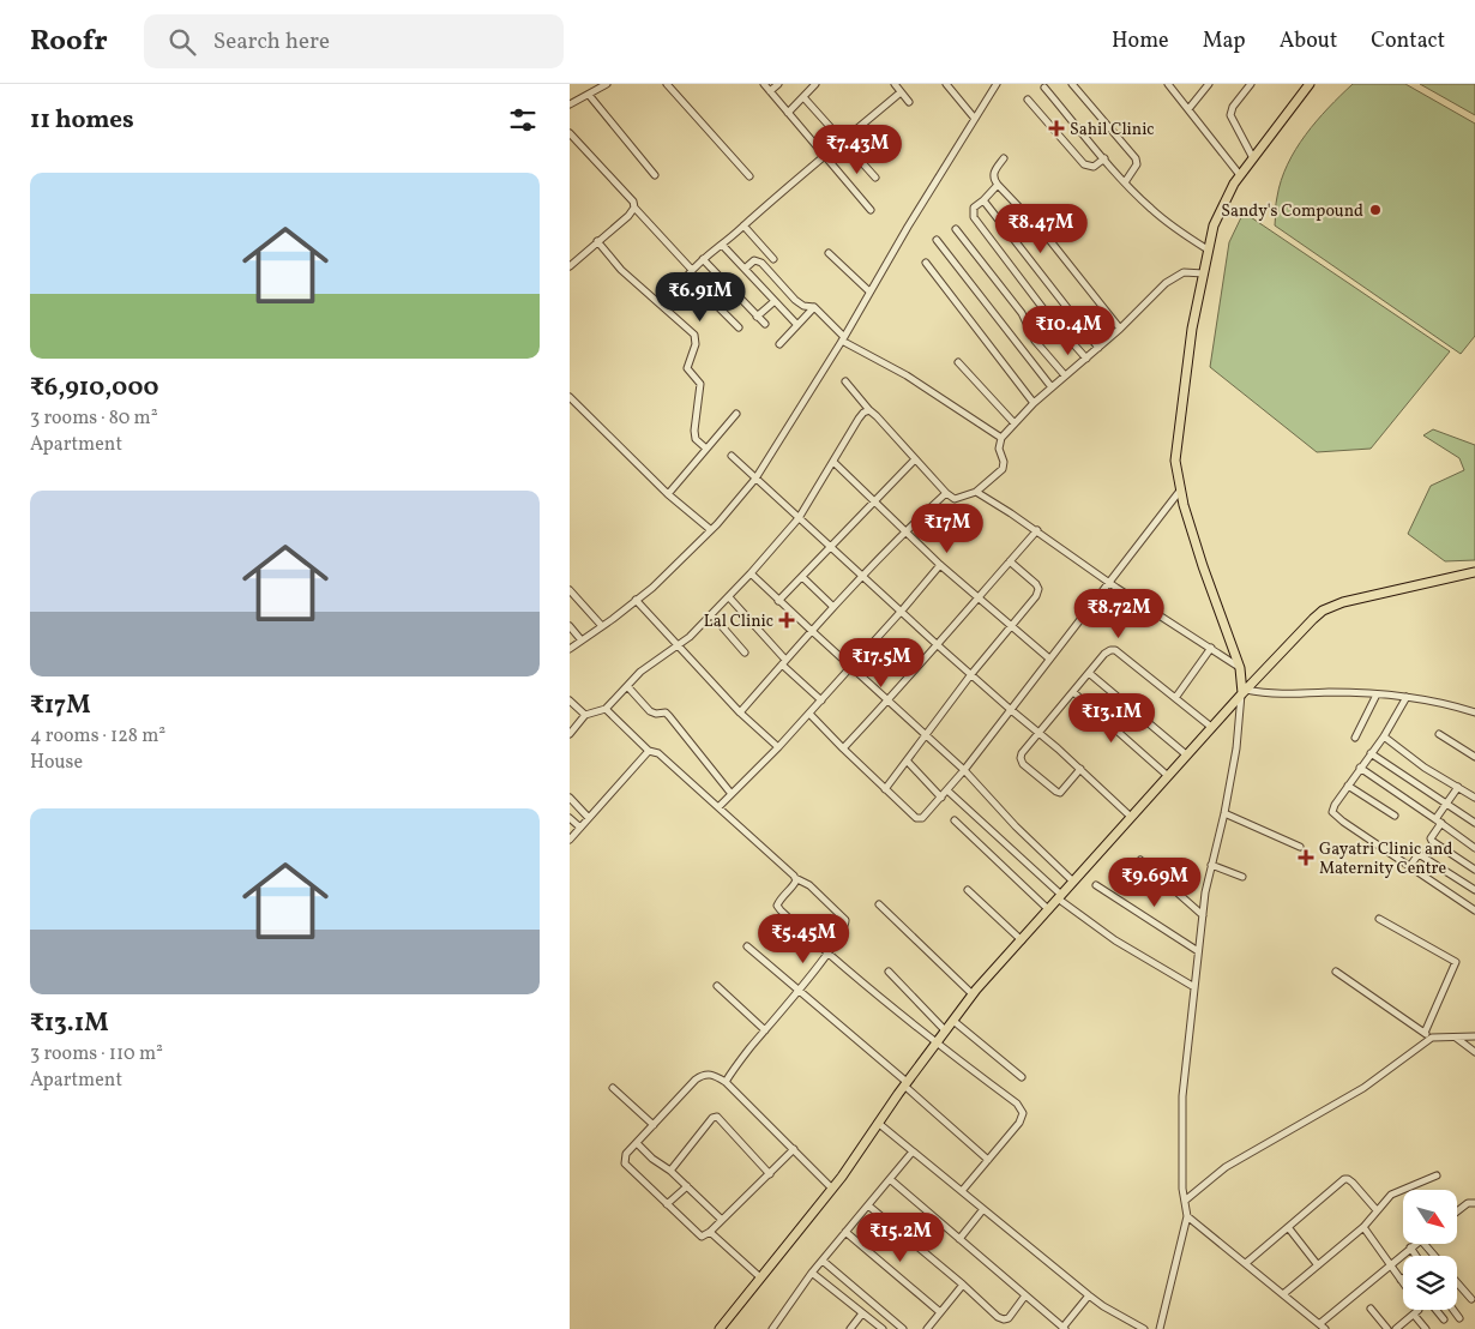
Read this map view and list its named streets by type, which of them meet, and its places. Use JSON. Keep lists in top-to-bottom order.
{
  "places": {
    "health": ["Sahil Clinic", "Lal Clinic", "Gayatri Clinic and Maternity Centre"],
    "other": ["Sandy's Compound"]
  },
  "north": "bottom right",
  "page": {
    "header": "Roofr",
    "search": "Search here",
    "nav": [
      "Home",
      "Map",
      "About",
      "Contact"
    ],
    "heading": "11 homes",
    "price": [
      "₹7.43M",
      "₹8.47M",
      "₹6.91M",
      "₹10.4M",
      "₹17M",
      "₹8.72M",
      "₹17.5M",
      "₹13.1M",
      "₹9.69M",
      "₹5.45M",
      "₹15.2M"
    ],
    "list": [
      {
        "name": "₹6,910,000",
        "note": "3 rooms · 80 m² · Apartment"
      },
      {
        "name": "₹17M",
        "note": "4 rooms · 128 m² · House"
      },
      {
        "name": "₹13.1M",
        "note": "3 rooms · 110 m² · Apartment"
      }
    ]
  }
}
